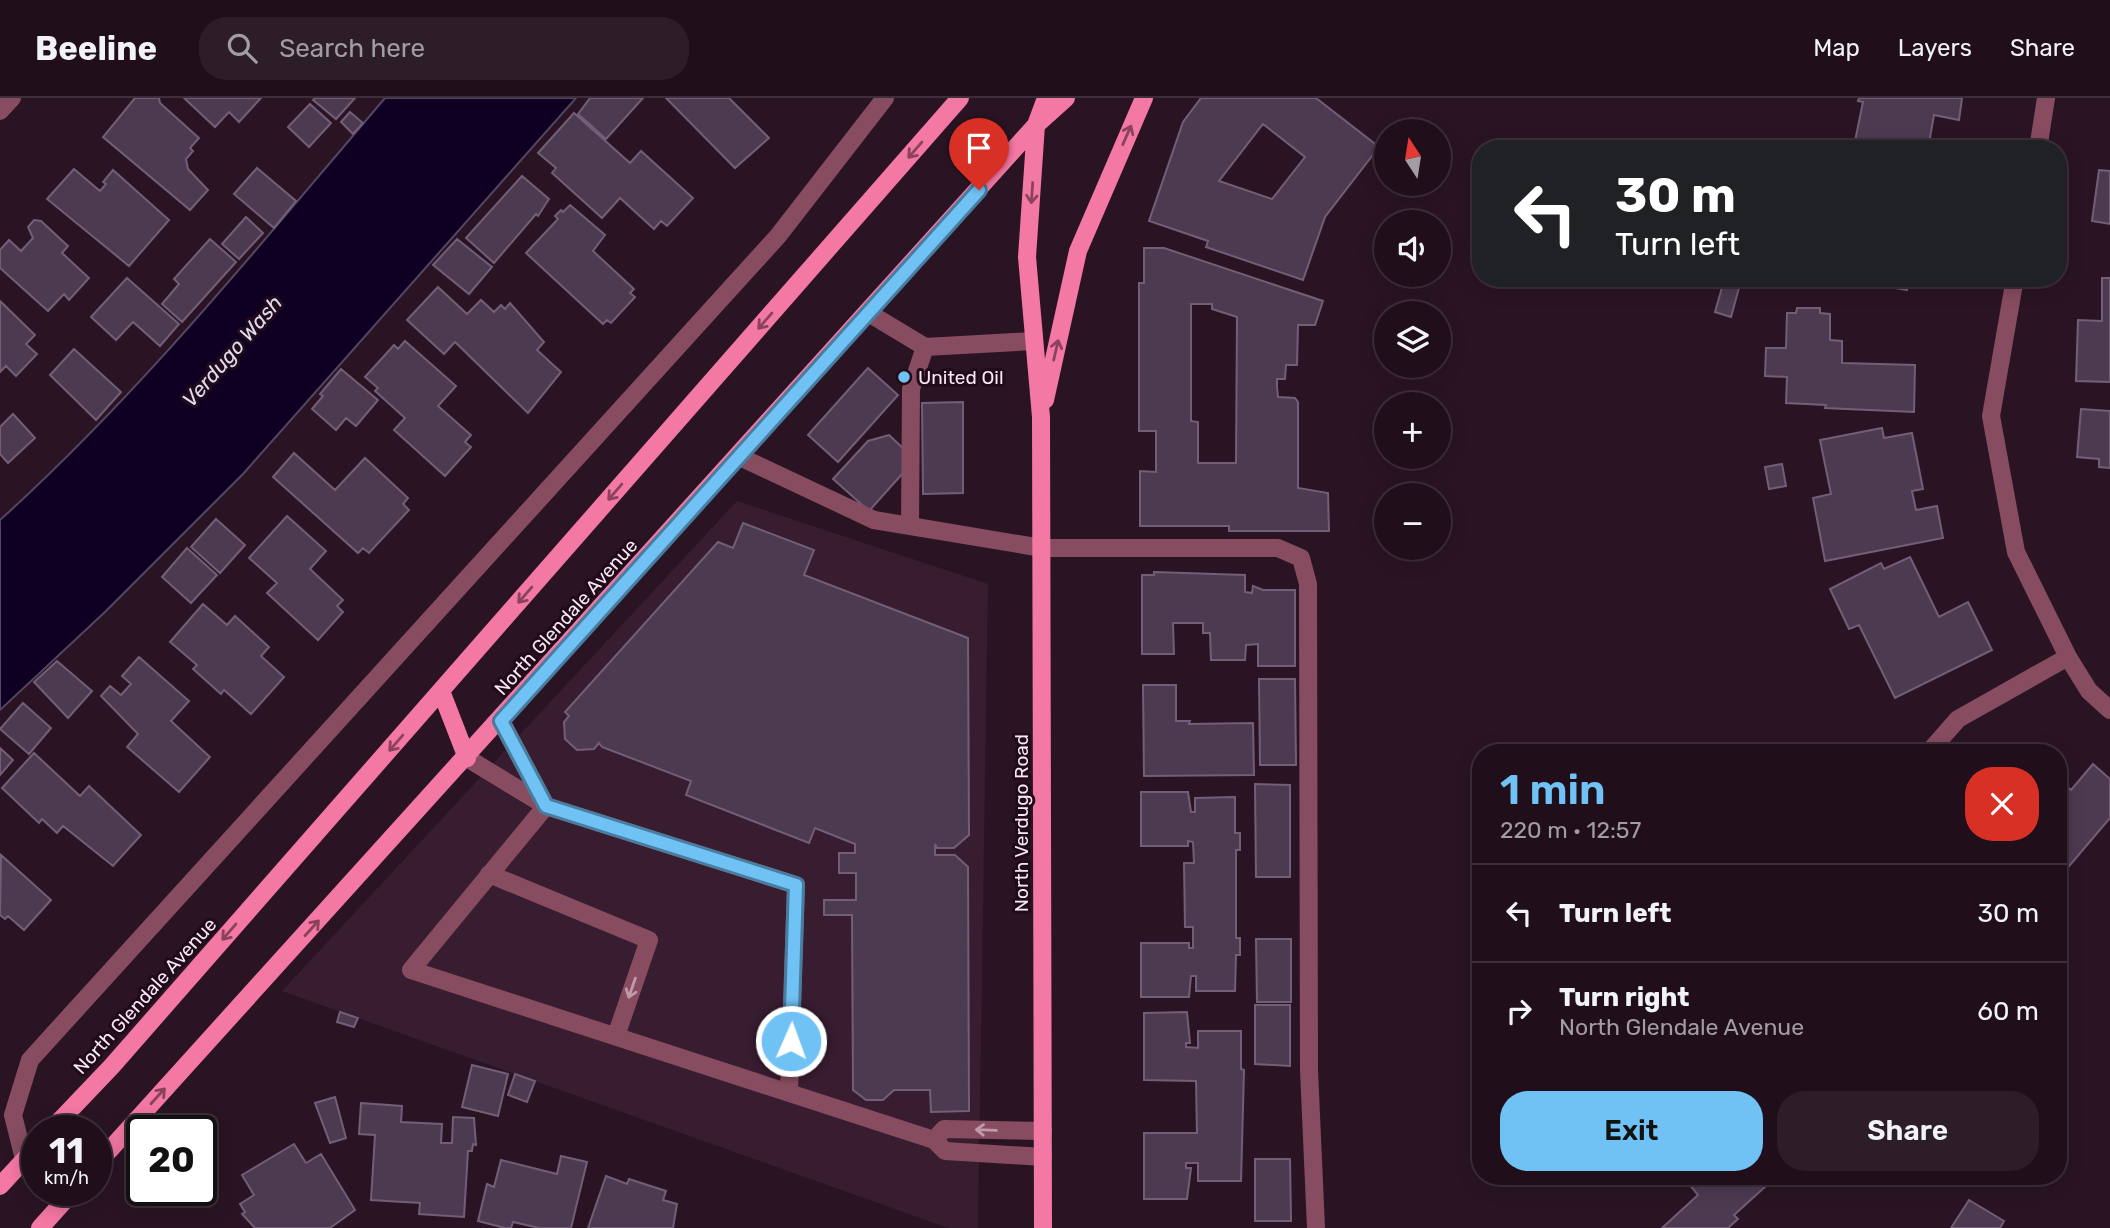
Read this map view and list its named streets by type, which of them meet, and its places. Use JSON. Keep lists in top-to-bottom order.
{
  "streets": {
    "main road": ["North Glendale Avenue", "North Verdugo Road"]
  },
  "crossings": [
    ["North Glendale Avenue", "North Verdugo Road"]
  ],
  "water": ["Verdugo Wash"],
  "places": ["United Oil"],
  "north": "top",
  "page": {
    "header": "Beeline",
    "search": "Search here",
    "nav": ["Map", "Layers", "Share"],
    "map_buttons": ["+", "−"],
    "turn": ["30 m", "Turn left"],
    "heading": ["1 min", "220 m · 12:57"],
    "list": [
      {
        "name": "Turn left",
        "value": "30 m"
      },
      {
        "name": "Turn right",
        "note": "North Glendale Avenue",
        "value": "60 m"
      }
    ],
    "buttons": ["Exit", "Share"],
    "speed": "11 km/h",
    "limit": "20"
  }
}
